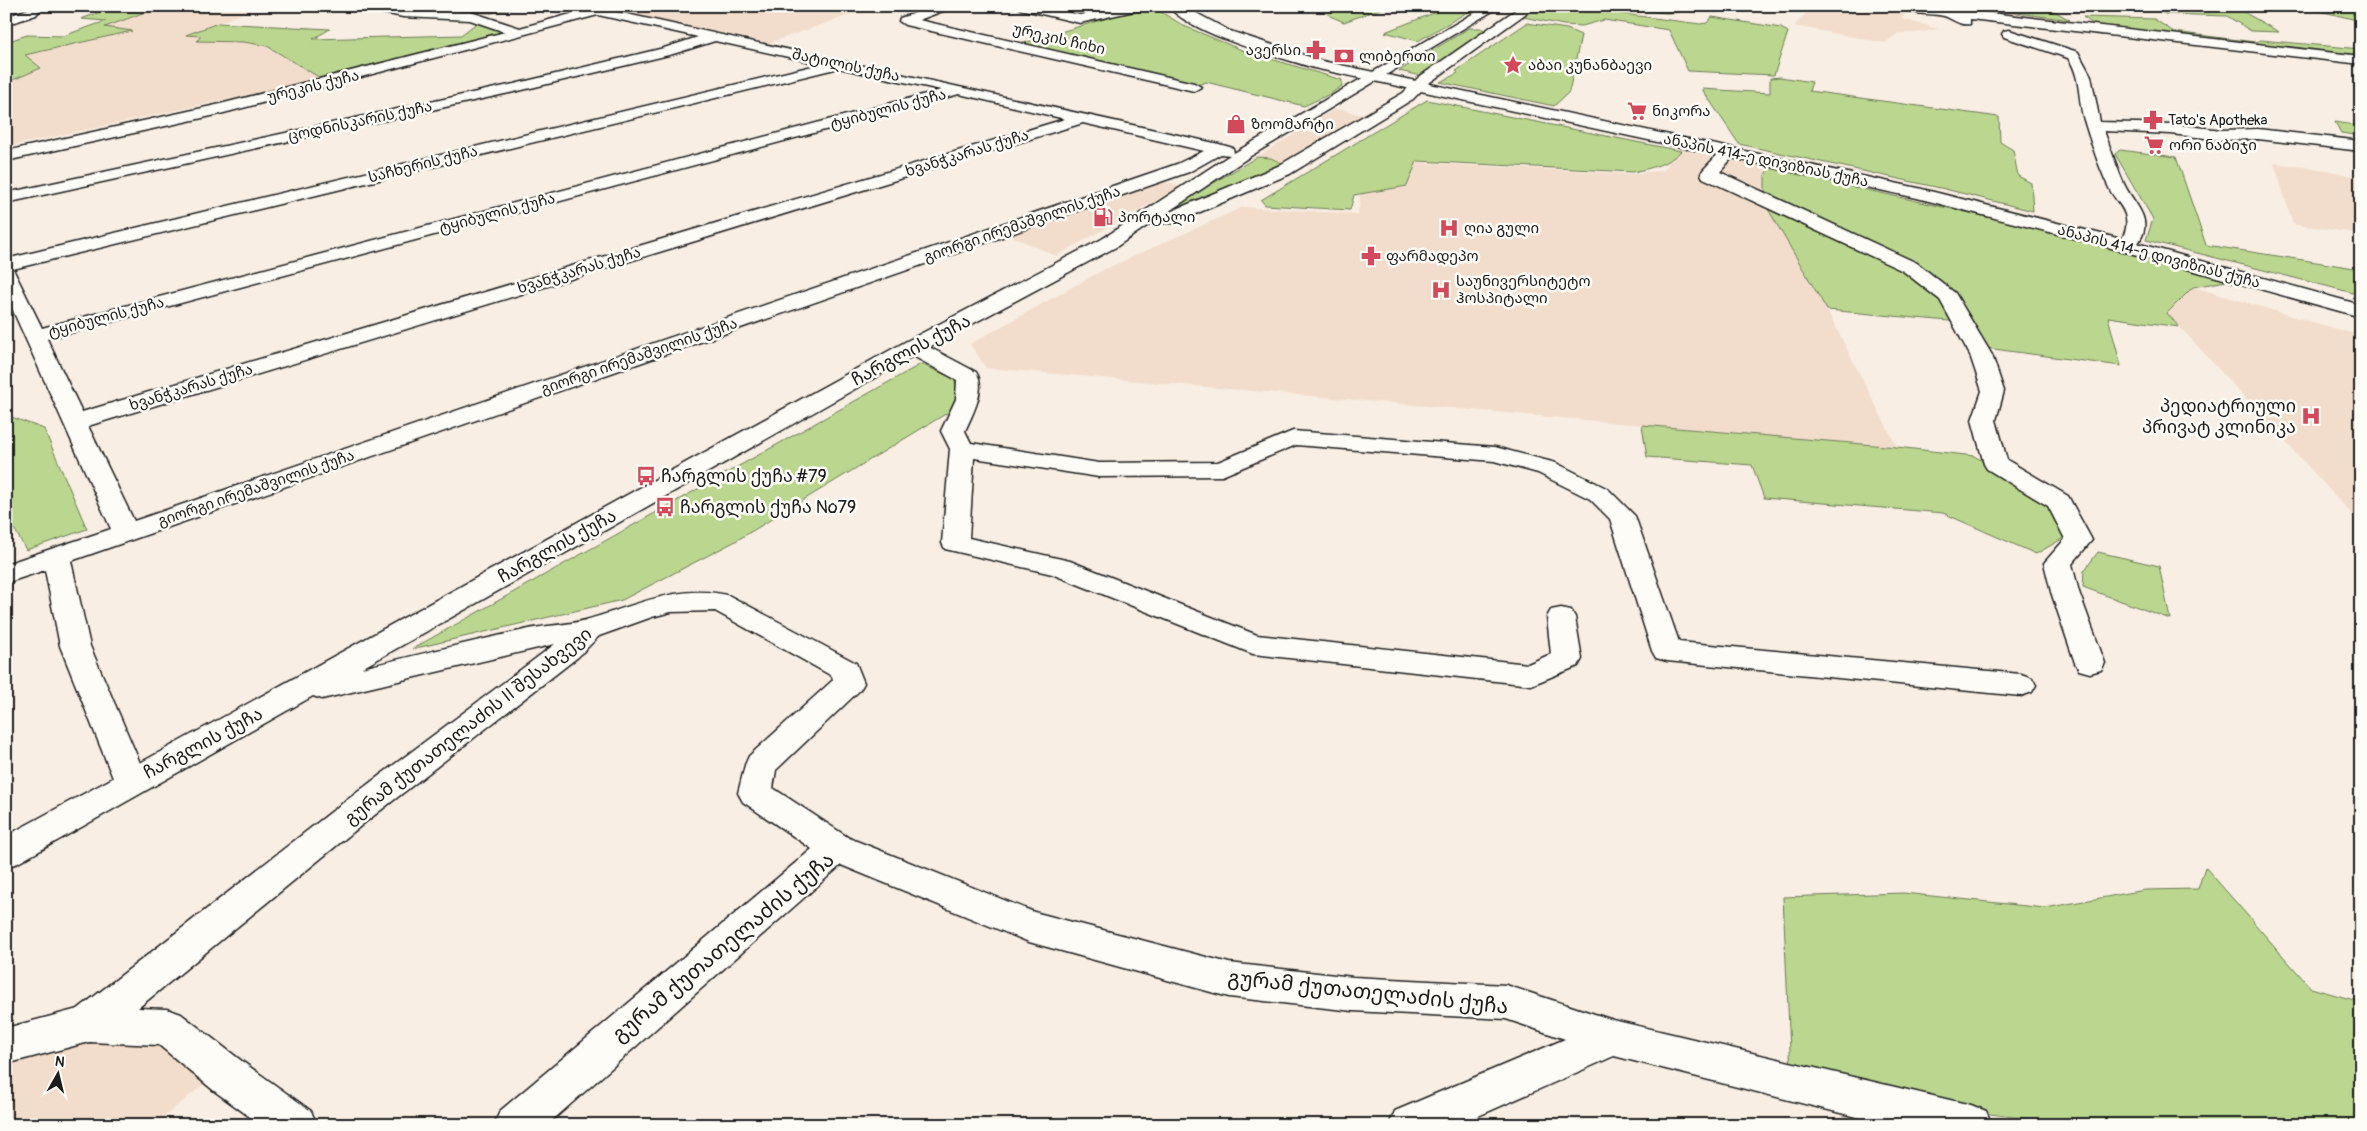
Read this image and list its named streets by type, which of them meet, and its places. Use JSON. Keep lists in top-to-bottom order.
{
  "streets": {
    "street": [
      "ურეკის ჩიხი",
      "შატილის ქუჩა",
      "ურეკის ქუჩა",
      "ტყიბულის ქუჩა",
      "ცოდნისკარის ქუჩა",
      "ხვანჭკარას ქუჩა",
      "ანაპის 414-ე დივიზიას ქუჩა",
      "საჩხერის ქუჩა",
      "გიორგი ირემაშვილის ქუჩა",
      "ჩარგლის ქუჩა",
      "გურამ ქუთათელაძის II შესახვევი",
      "გურამ ქუთათელაძის ქუჩა"
    ]
  },
  "crossings": [
    ["შატილის ქუჩა", "ურეკის ქუჩა"],
    ["შატილის ქუჩა", "ტყიბულის ქუჩა"],
    ["შატილის ქუჩა", "ცოდნისკარის ქუჩა"],
    ["შატილის ქუჩა", "ხვანჭკარას ქუჩა"],
    ["შატილის ქუჩა", "საჩხერის ქუჩა"],
    ["შატილის ქუჩა", "გიორგი ირემაშვილის ქუჩა"],
    ["შატილის ქუჩა", "ჩარგლის ქუჩა"],
    ["ანაპის 414-ე დივიზიას ქუჩა", "ჩარგლის ქუჩა"],
    ["გურამ ქუთათელაძის II შესახვევი", "გურამ ქუთათელაძის ქუჩა"]
  ],
  "places": {
    "pharmacy": ["ავერსი", "Tato's Apotheka", "ფარმადეპო"],
    "bank": ["ლიბერთი"],
    "place": ["აბაი კუნანბაევი"],
    "supermarket": ["ნიკორა", "ორი ნაბიჯი"],
    "shop": ["ზოომარტი"],
    "fuel station": ["პორტალი"],
    "hospital": ["ღია გული", "საუნივერსიტეტო ჰოსპიტალი", "პედიატრიული პრივატ კლინიკა"],
    "bus stop": ["ჩარგლის ქუჩა #79", "ჩარგლის ქუჩა №79"]
  },
  "north": "top"
}
